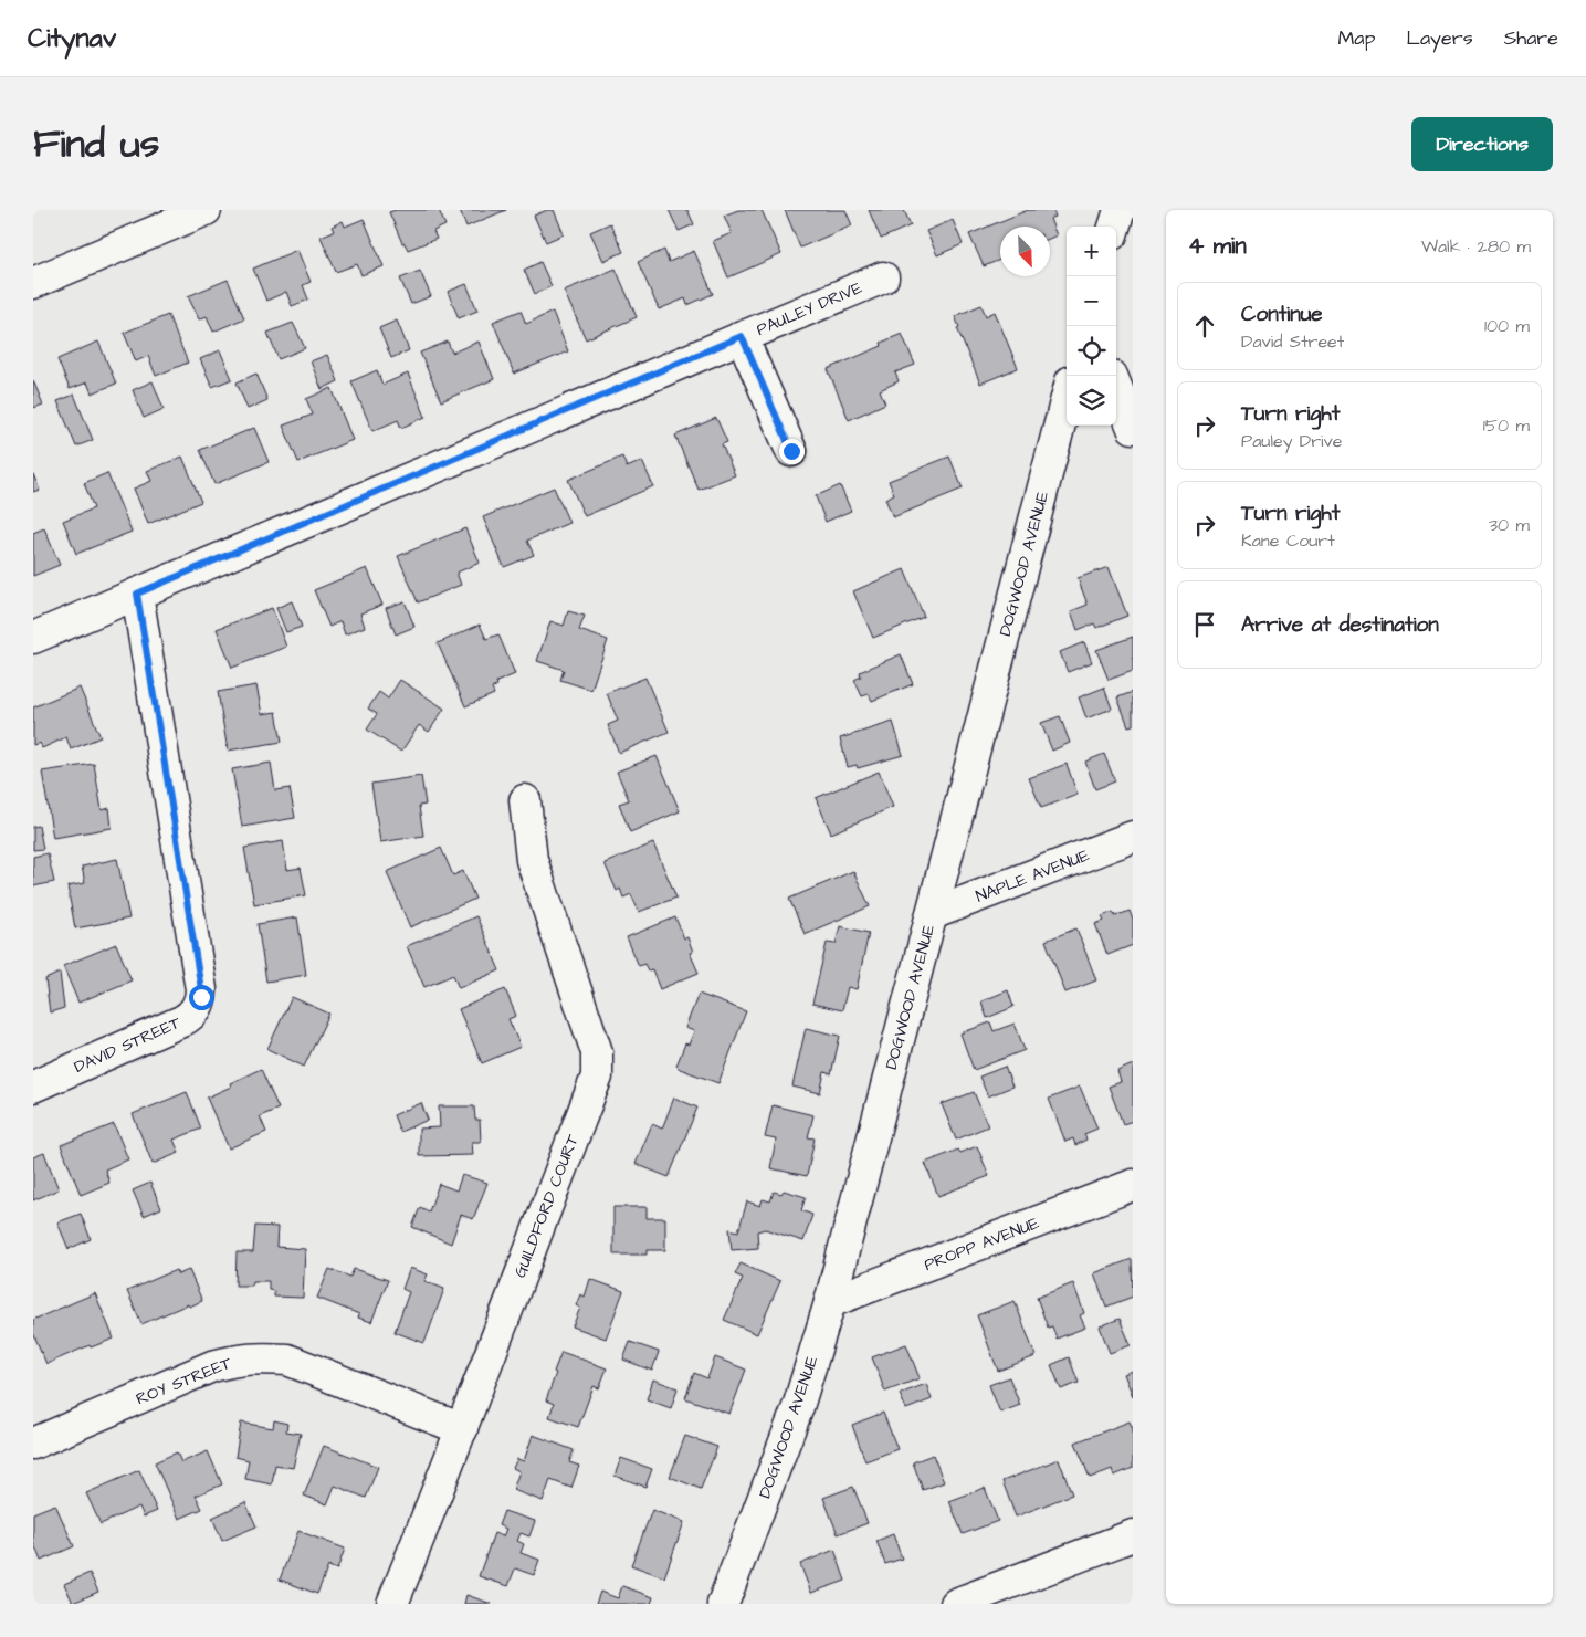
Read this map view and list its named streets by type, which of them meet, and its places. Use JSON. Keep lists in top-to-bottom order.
{
  "streets": {
    "street": [
      "PAULEY DRIVE",
      "DOGWOOD AVENUE",
      "NAPLE AVENUE",
      "DAVID STREET",
      "GUILDFORD COURT",
      "PROPP AVENUE",
      "ROY STREET"
    ]
  },
  "crossings": [
    ["PAULEY DRIVE", "DAVID STREET"],
    ["DOGWOOD AVENUE", "NAPLE AVENUE"],
    ["DOGWOOD AVENUE", "PROPP AVENUE"],
    ["GUILDFORD COURT", "ROY STREET"]
  ],
  "north": "bottom right",
  "page": {
    "header": "Citynav",
    "nav": ["Map", "Layers", "Share"],
    "title": "Find us",
    "buttons": "Directions",
    "heading": ["4 min", "Walk · 280 m"],
    "map_buttons": ["+", "−"],
    "list": [
      ["Continue", "David Street", "100 m"],
      ["Turn right", "Pauley Drive", "150 m"],
      ["Turn right", "Kane Court", "30 m"],
      "Arrive at destination"
    ]
  }
}
